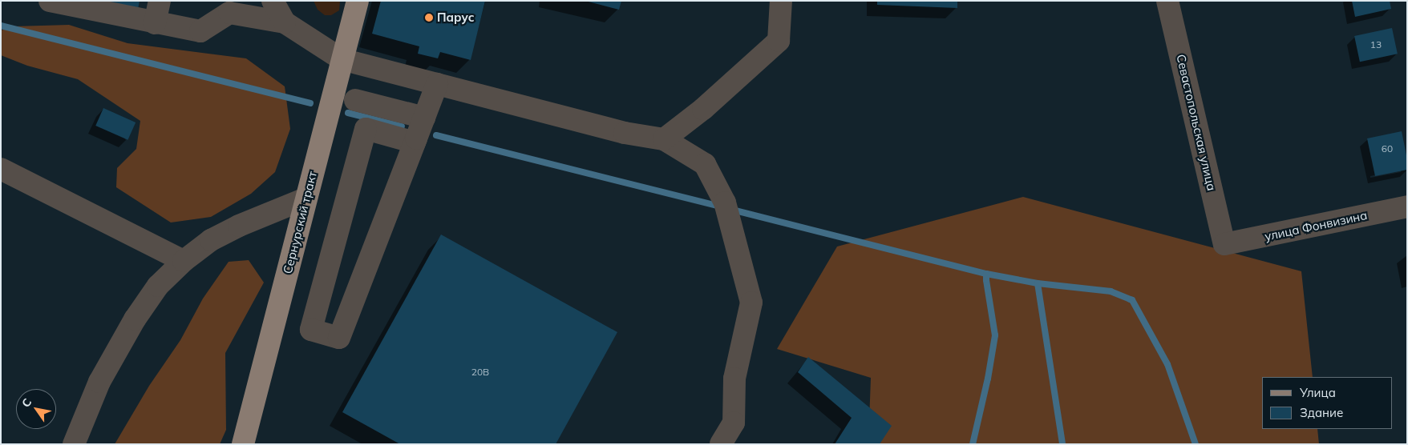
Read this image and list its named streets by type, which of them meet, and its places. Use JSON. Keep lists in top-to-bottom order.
{
  "streets": {
    "main road": ["Сернурский тракт"],
    "street": ["Севастопольская улица", "улица Фонвизина"]
  },
  "crossings": [
    ["Севастопольская улица", "улица Фонвизина"]
  ],
  "places": ["Парус"],
  "house_numbers": ["13", "60", "20В"],
  "legend": ["Улица", "Здание"],
  "north": "top left"
}
